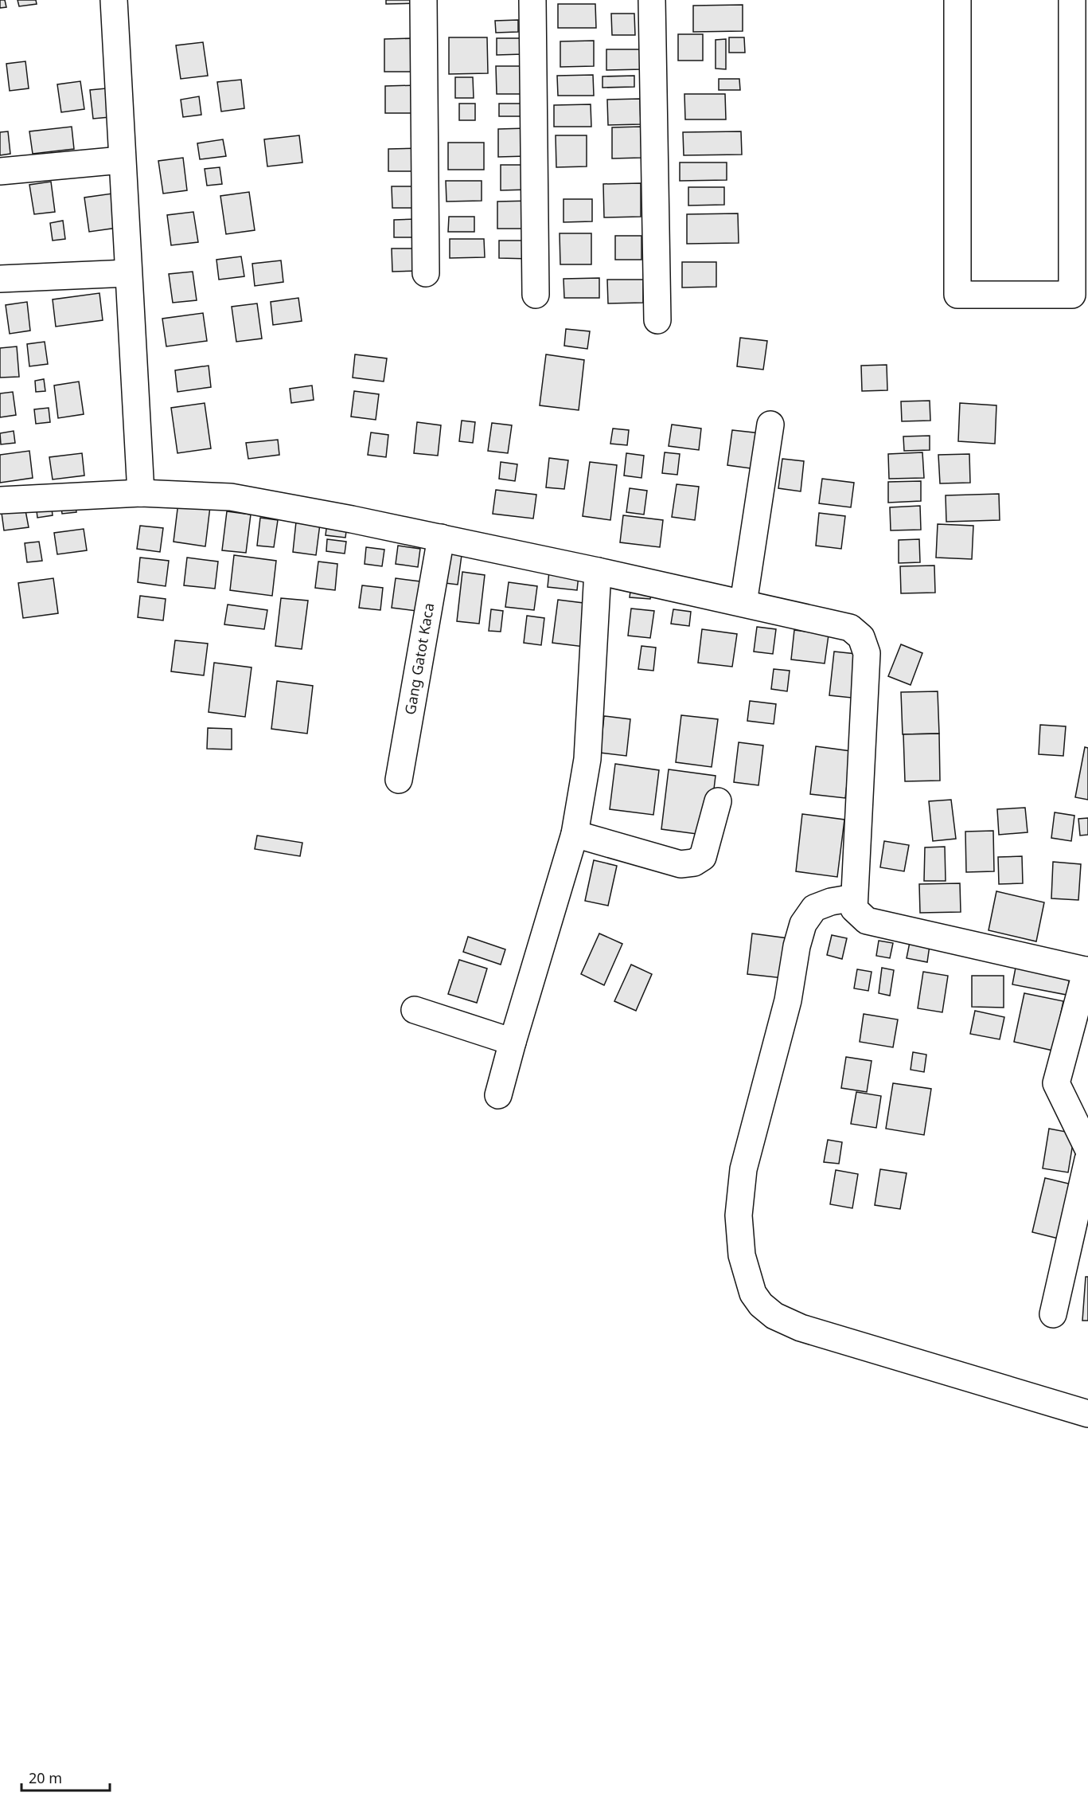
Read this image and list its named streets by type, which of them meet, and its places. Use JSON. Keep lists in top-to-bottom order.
{
  "streets": {
    "street": ["Gang Gatot Kaca"]
  },
  "scale_bar": "20 m"
}
